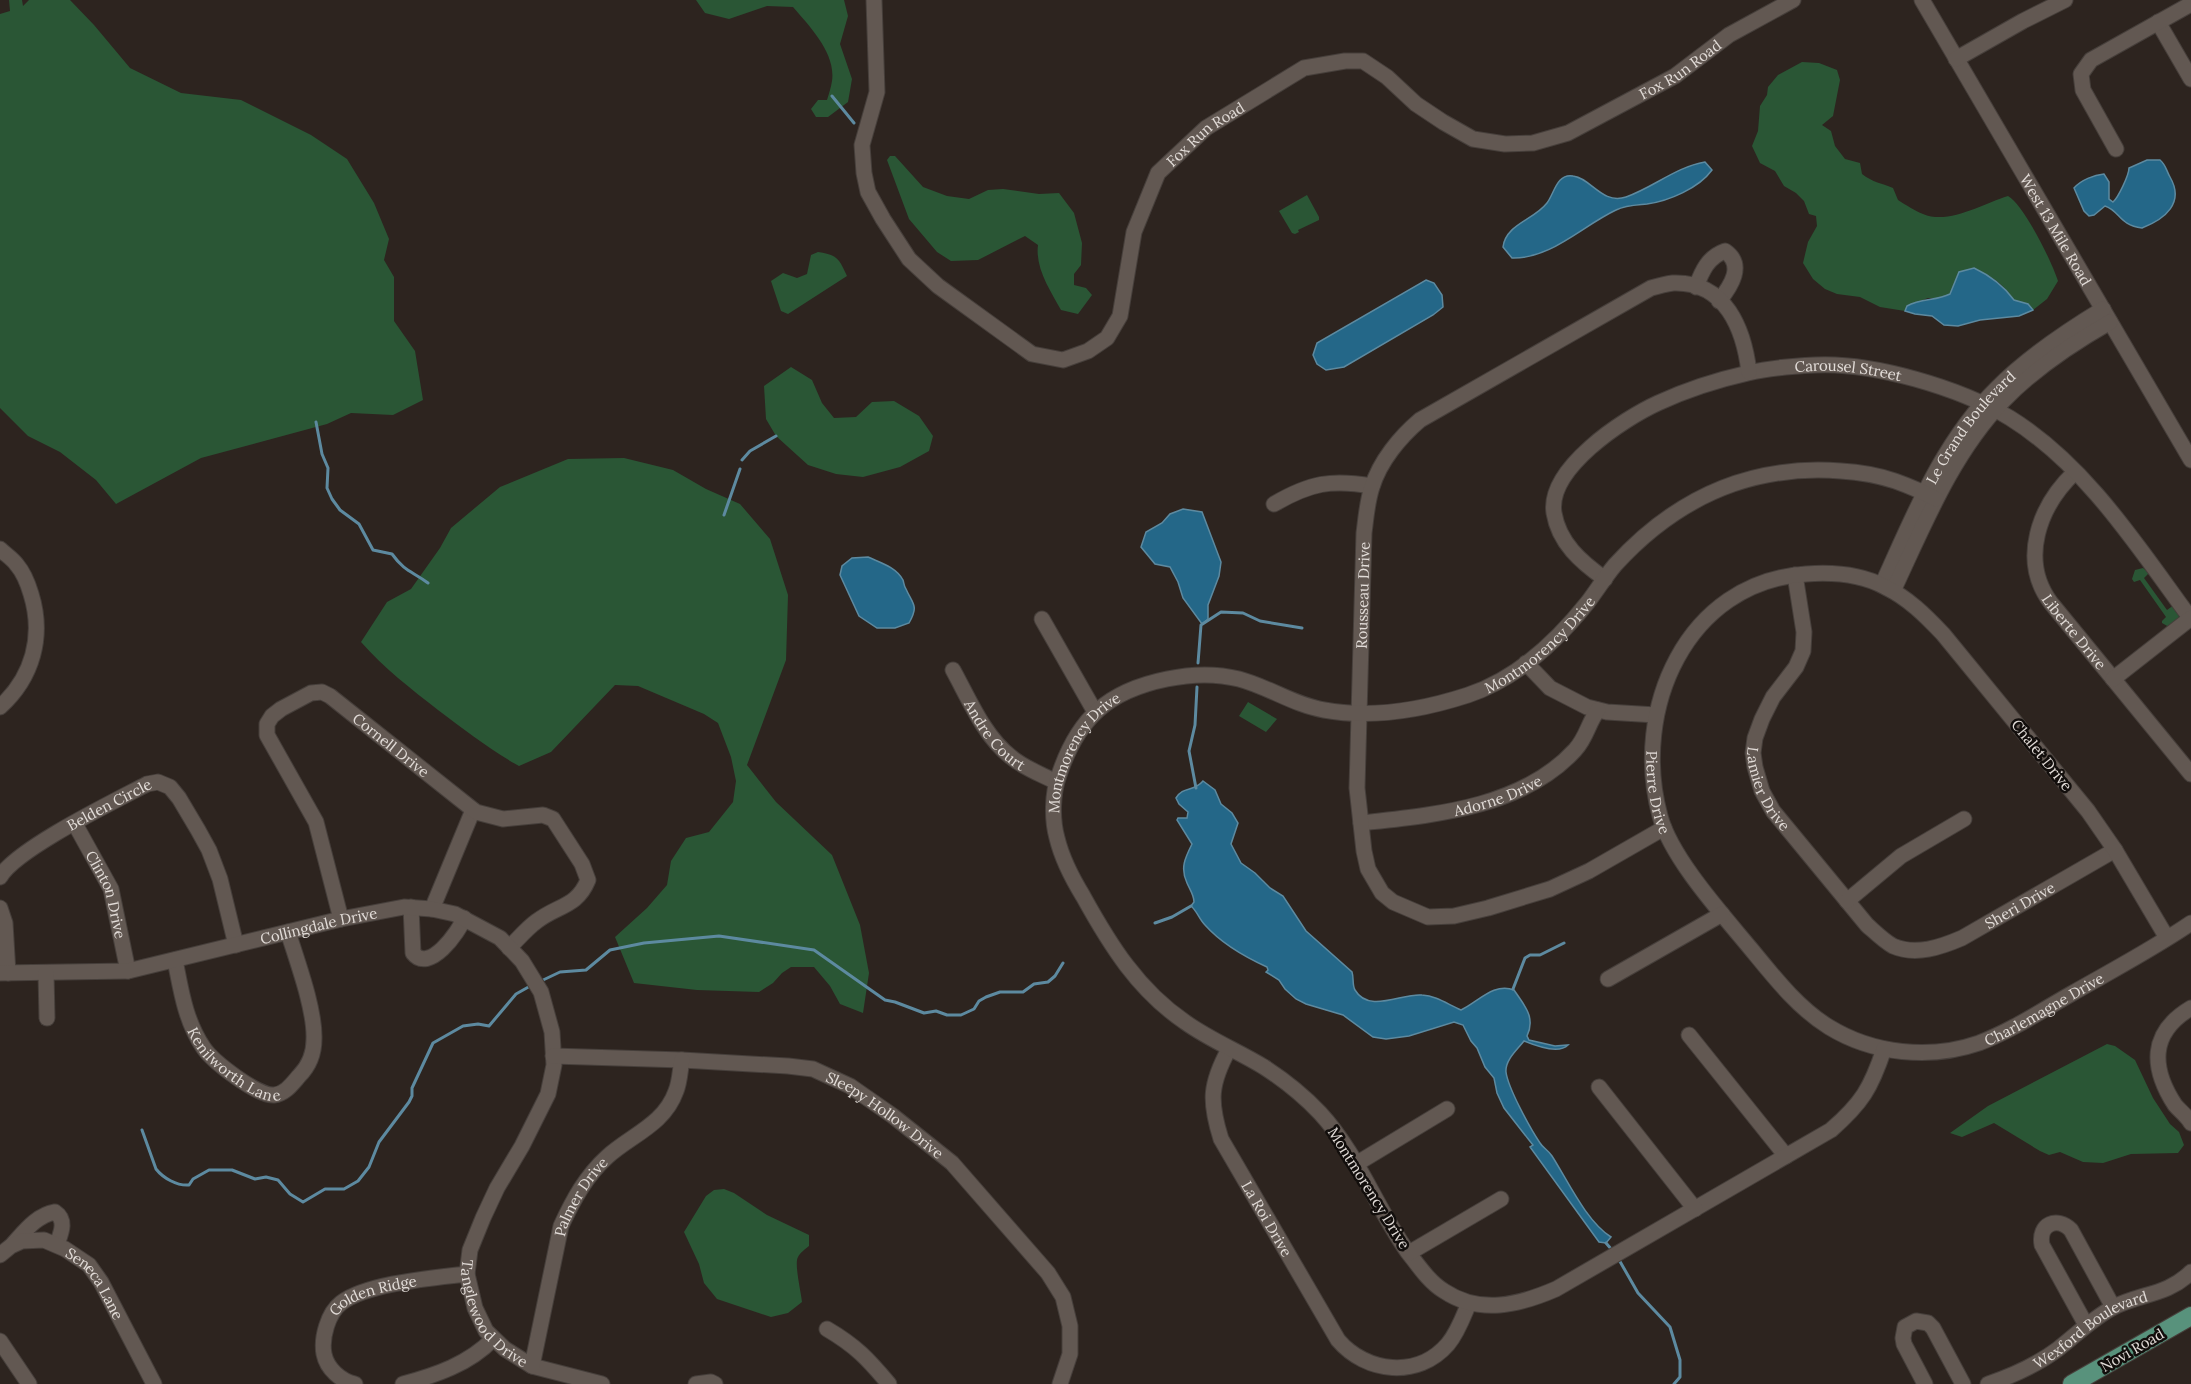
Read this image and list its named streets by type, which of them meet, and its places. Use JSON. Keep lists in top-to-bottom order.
{
  "streets": {
    "main road": ["Novi Road"],
    "street": [
      "Fox Run Road",
      "West 13 Mile Road",
      "Carousel Street",
      "Le Grand Boulevard",
      "Rousseau Drive",
      "Liberte Drive",
      "Montmorency Drive",
      "Andre Court",
      "Cornell Drive",
      "Chalet Drive",
      "Lamier Drive",
      "Pierre Drive",
      "Adorne Drive",
      "Belden Circle",
      "Clinton Drive",
      "Sheri Drive",
      "Collingdale Drive",
      "Charlemagne Drive",
      "Kenilworth Lane",
      "Sleepy Hollow Drive",
      "Palmer Drive",
      "La Roi Drive",
      "Seneca Lane",
      "Golden Ridge",
      "Tanglewood Drive",
      "Wexford Boulevard"
    ]
  },
  "crossings": [
    ["West 13 Mile Road", "Le Grand Boulevard"],
    ["Carousel Street", "Le Grand Boulevard"],
    ["Carousel Street", "Rousseau Drive"],
    ["Carousel Street", "Liberte Drive"],
    ["Carousel Street", "Montmorency Drive"],
    ["Le Grand Boulevard", "Montmorency Drive"],
    ["Le Grand Boulevard", "Chalet Drive"],
    ["Le Grand Boulevard", "Pierre Drive"],
    ["Rousseau Drive", "Montmorency Drive"],
    ["Rousseau Drive", "Pierre Drive"],
    ["Rousseau Drive", "Adorne Drive"],
    ["Montmorency Drive", "Andre Court"],
    ["Montmorency Drive", "Pierre Drive"],
    ["Montmorency Drive", "Charlemagne Drive"],
    ["Montmorency Drive", "La Roi Drive"],
    ["Cornell Drive", "Collingdale Drive"],
    ["Chalet Drive", "Pierre Drive"],
    ["Chalet Drive", "Sheri Drive"],
    ["Chalet Drive", "Charlemagne Drive"],
    ["Lamier Drive", "Pierre Drive"],
    ["Lamier Drive", "Sheri Drive"],
    ["Pierre Drive", "Charlemagne Drive"],
    ["Belden Circle", "Clinton Drive"],
    ["Belden Circle", "Collingdale Drive"],
    ["Clinton Drive", "Collingdale Drive"],
    ["Collingdale Drive", "Kenilworth Lane"],
    ["Collingdale Drive", "Sleepy Hollow Drive"],
    ["Collingdale Drive", "Tanglewood Drive"],
    ["Sleepy Hollow Drive", "Palmer Drive"],
    ["Sleepy Hollow Drive", "Tanglewood Drive"],
    ["Palmer Drive", "Tanglewood Drive"],
    ["Golden Ridge", "Tanglewood Drive"]
  ]
}
